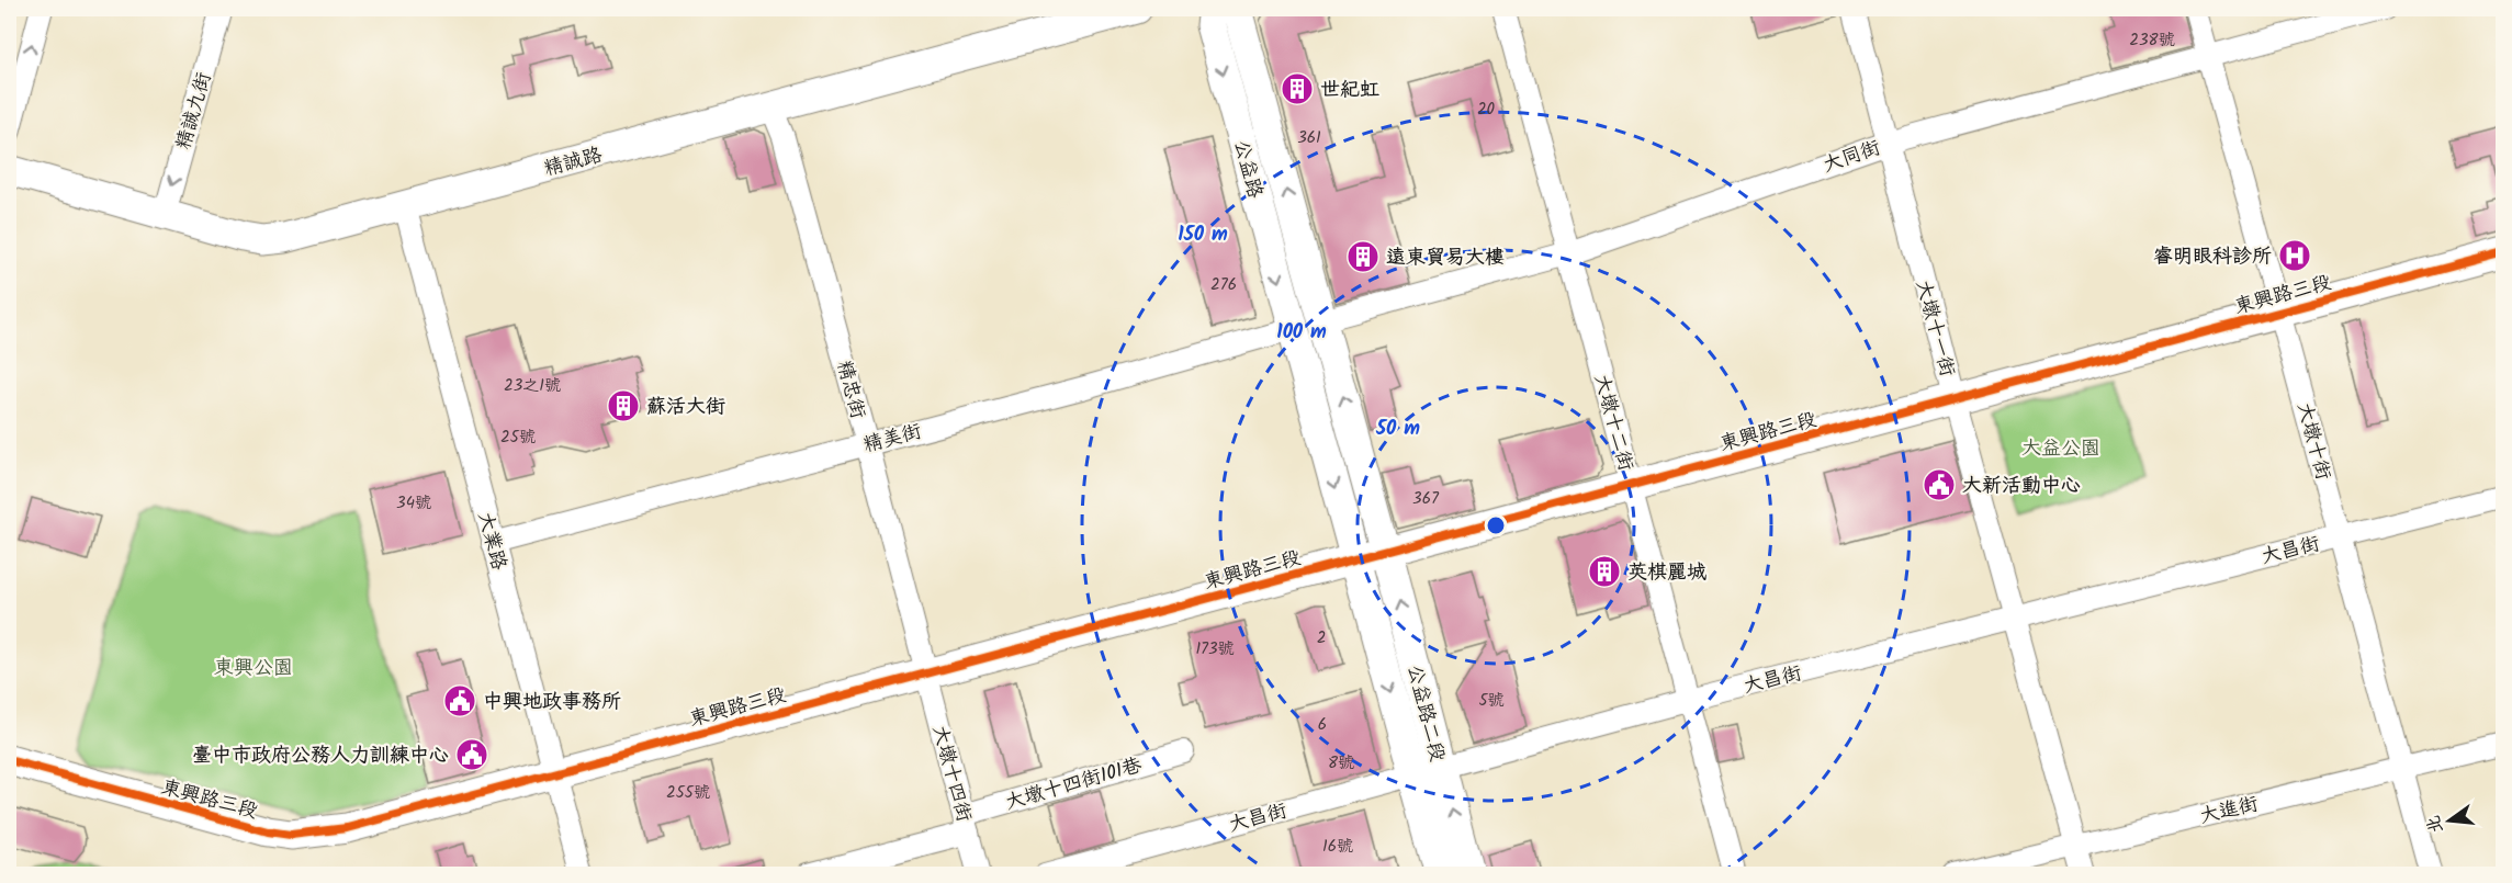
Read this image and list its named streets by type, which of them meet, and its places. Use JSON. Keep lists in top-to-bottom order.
{
  "streets": {
    "street": [
      "精誠九街",
      "大同街",
      "精誠路",
      "公益路",
      "東興路三段",
      "大墩十一街",
      "精忠街",
      "大墩十二街",
      "精美街",
      "大墩十街",
      "大業路",
      "大昌街",
      "公益路二段",
      "大墩十四街",
      "大墩十四街101巷",
      "大進街"
    ]
  },
  "crossings": [
    ["精誠九街", "精誠路"],
    ["大同街", "公益路"],
    ["大同街", "大墩十一街"],
    ["大同街", "大墩十二街"],
    ["大同街", "大墩十街"],
    ["精誠路", "精忠街"],
    ["精誠路", "大業路"],
    ["公益路", "東興路三段"],
    ["公益路", "精美街"],
    ["公益路", "公益路二段"],
    ["東興路三段", "大墩十一街"],
    ["東興路三段", "精忠街"],
    ["東興路三段", "大墩十二街"],
    ["東興路三段", "大墩十街"],
    ["東興路三段", "大業路"],
    ["東興路三段", "公益路二段"],
    ["東興路三段", "大墩十四街"],
    ["大墩十一街", "大昌街"],
    ["大墩十一街", "大進街"],
    ["精忠街", "精美街"],
    ["精忠街", "大墩十四街"],
    ["大墩十二街", "大昌街"],
    ["精美街", "大業路"],
    ["大墩十街", "大昌街"],
    ["大墩十街", "大進街"],
    ["大昌街", "公益路二段"],
    ["大墩十四街", "大墩十四街101巷"]
  ],
  "parks": ["大益公園", "東興公園"],
  "places": {
    "building": [
      "世紀虹",
      "遠東貿易大樓",
      "蘇活大街",
      "英棋麗城"
    ],
    "hospital": ["睿明眼科診所"],
    "public building": ["大新活動中心", "中興地政事務所", "臺中市政府公務人力訓練中心"]
  },
  "house_numbers": [
    "238號",
    "20",
    "361",
    "276",
    "23之1號",
    "25號",
    "367",
    "34號",
    "2",
    "173號",
    "5號",
    "6",
    "8號",
    "255號",
    "16號"
  ],
  "north": "left",
  "rings": ["150 m", "100 m", "50 m"]
}
